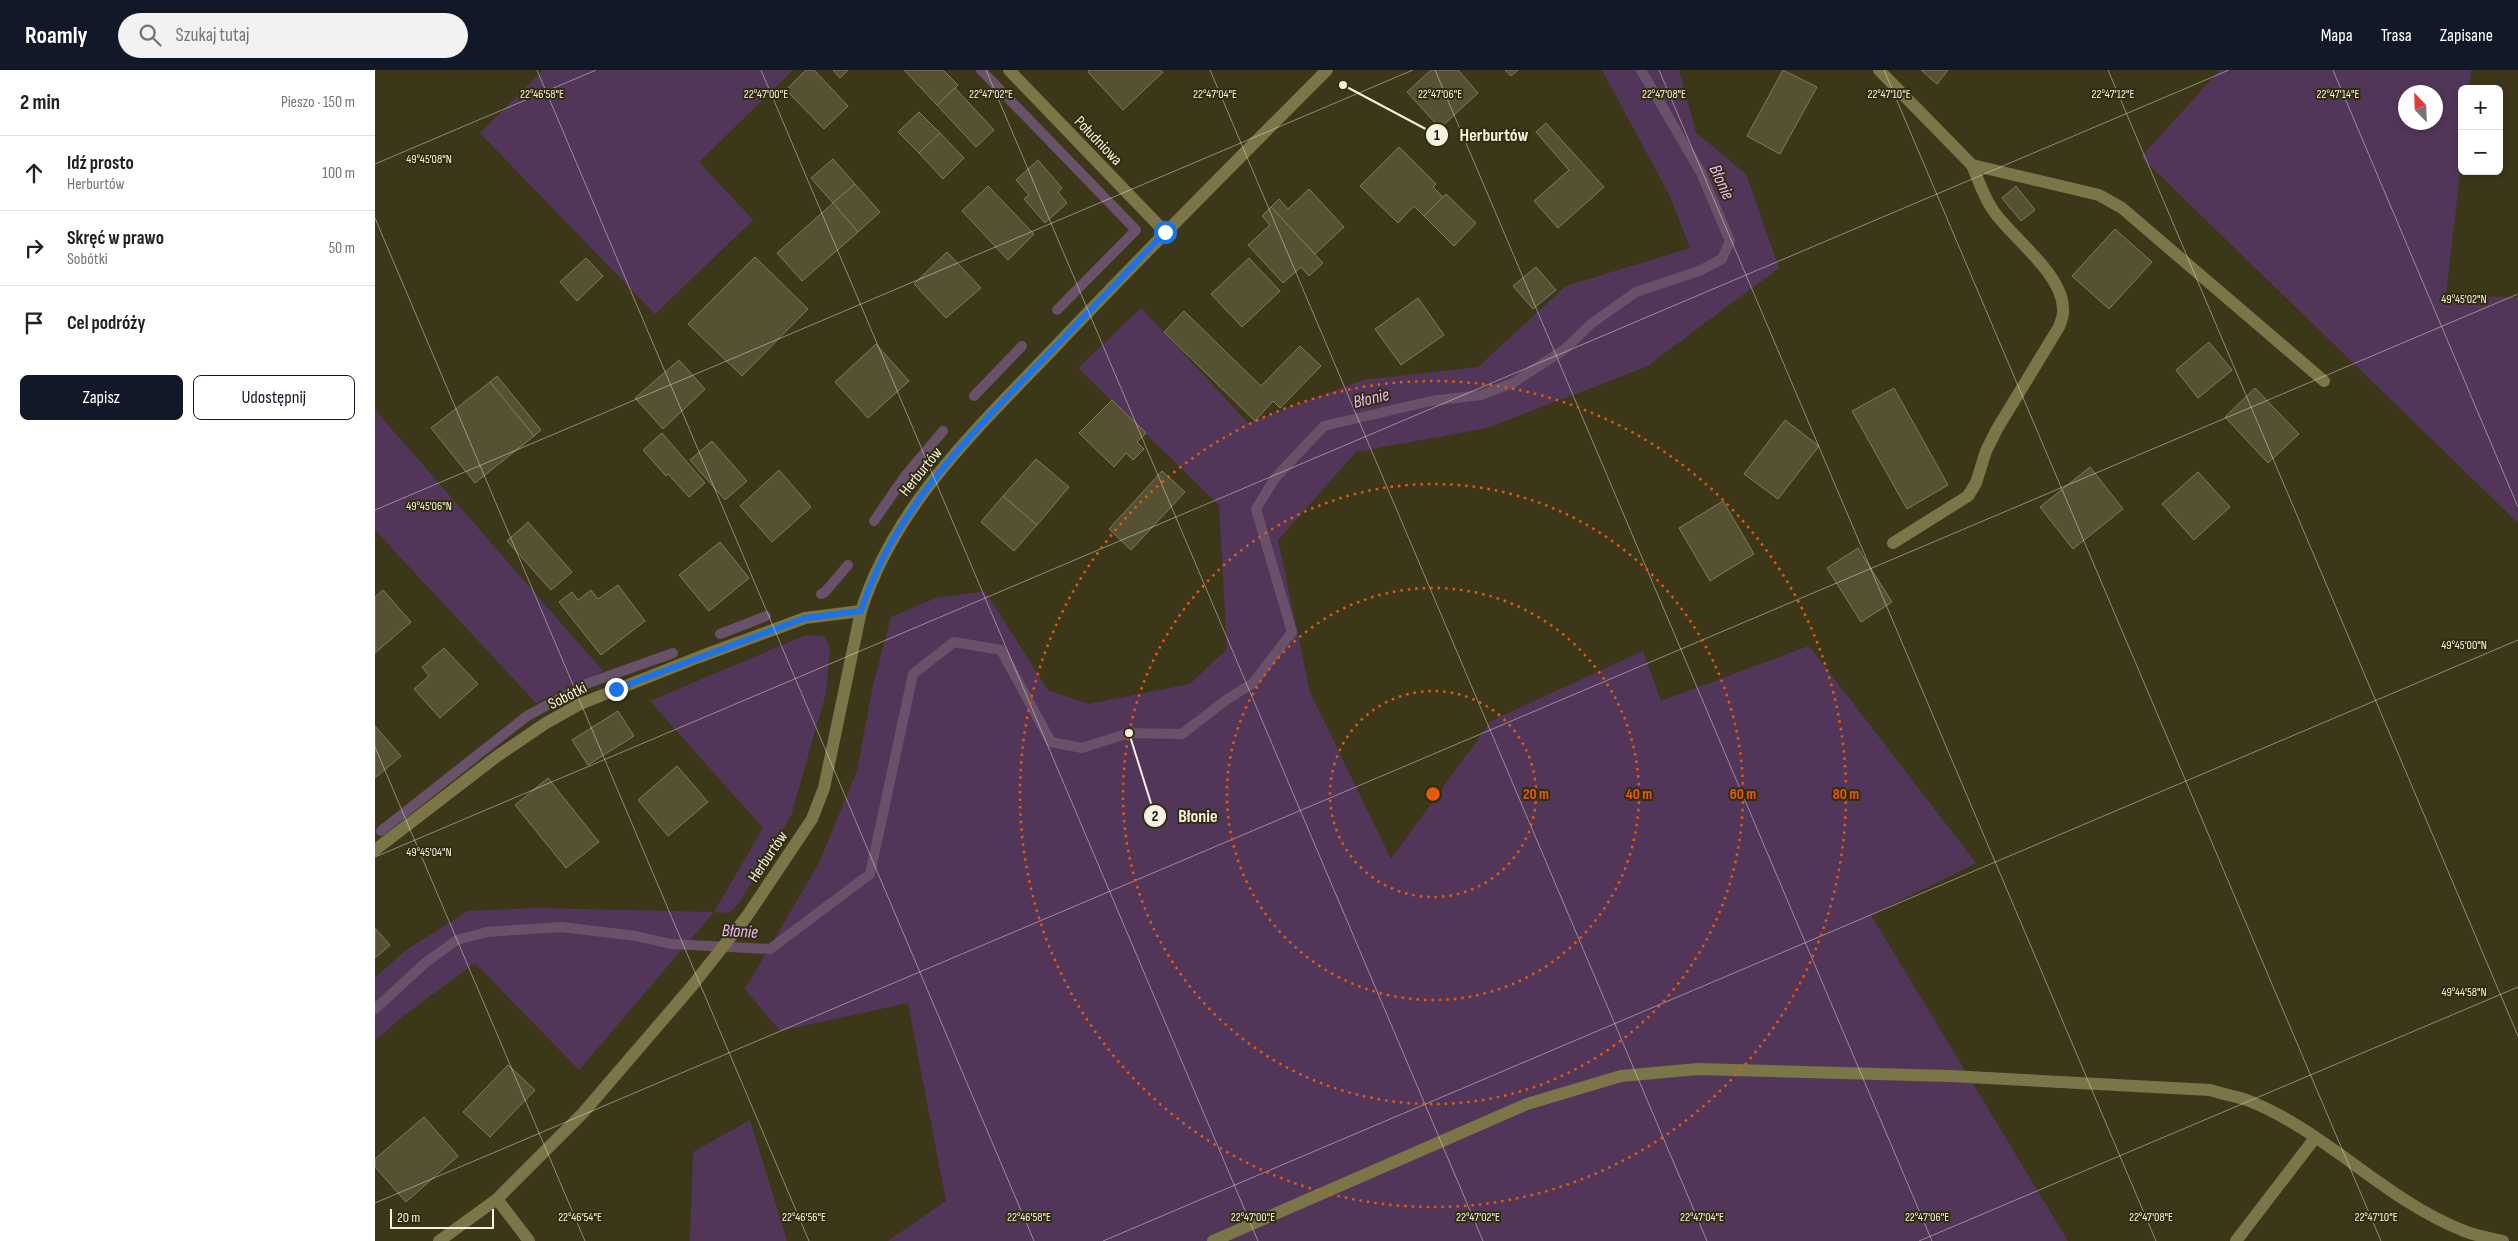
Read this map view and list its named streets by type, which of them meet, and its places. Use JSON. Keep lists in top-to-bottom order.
{
  "streets": {
    "street": ["Południowa", "Herburtów", "Sobótki"]
  },
  "crossings": [
    ["Południowa", "Herburtów"],
    ["Herburtów", "Sobótki"]
  ],
  "water": ["Błonie"],
  "places": ["Herburtów", "Błonie"],
  "scale_bar": "20 m",
  "north": "top left",
  "page": {
    "header": "Roamly",
    "search": "Szukaj tutaj",
    "nav": ["Mapa", "Trasa", "Zapisane"],
    "heading": ["2 min", "Pieszo · 150 m"],
    "map_buttons": ["+", "−"],
    "list": [
      ["Idź prosto", "Herburtów", "100 m"],
      ["Skręć w prawo", "Sobótki", "50 m"],
      "Cel podróży"
    ],
    "buttons": ["Zapisz", "Udostępnij"],
    "scale": "20 m"
  },
  "coordinates": [
    "22°46'58\"E",
    "22°47'00\"E",
    "22°47'02\"E",
    "22°47'04\"E",
    "22°47'06\"E",
    "22°47'08\"E",
    "22°47'10\"E",
    "22°47'12\"E",
    "22°47'14\"E",
    "49°45'08\"N",
    "49°45'02\"N",
    "49°45'06\"N",
    "49°45'00\"N",
    "49°45'04\"N",
    "49°44'58\"N",
    "22°46'54\"E",
    "22°46'56\"E"
  ],
  "rings": [
    "20 m",
    "40 m",
    "60 m",
    "80 m"
  ]
}
